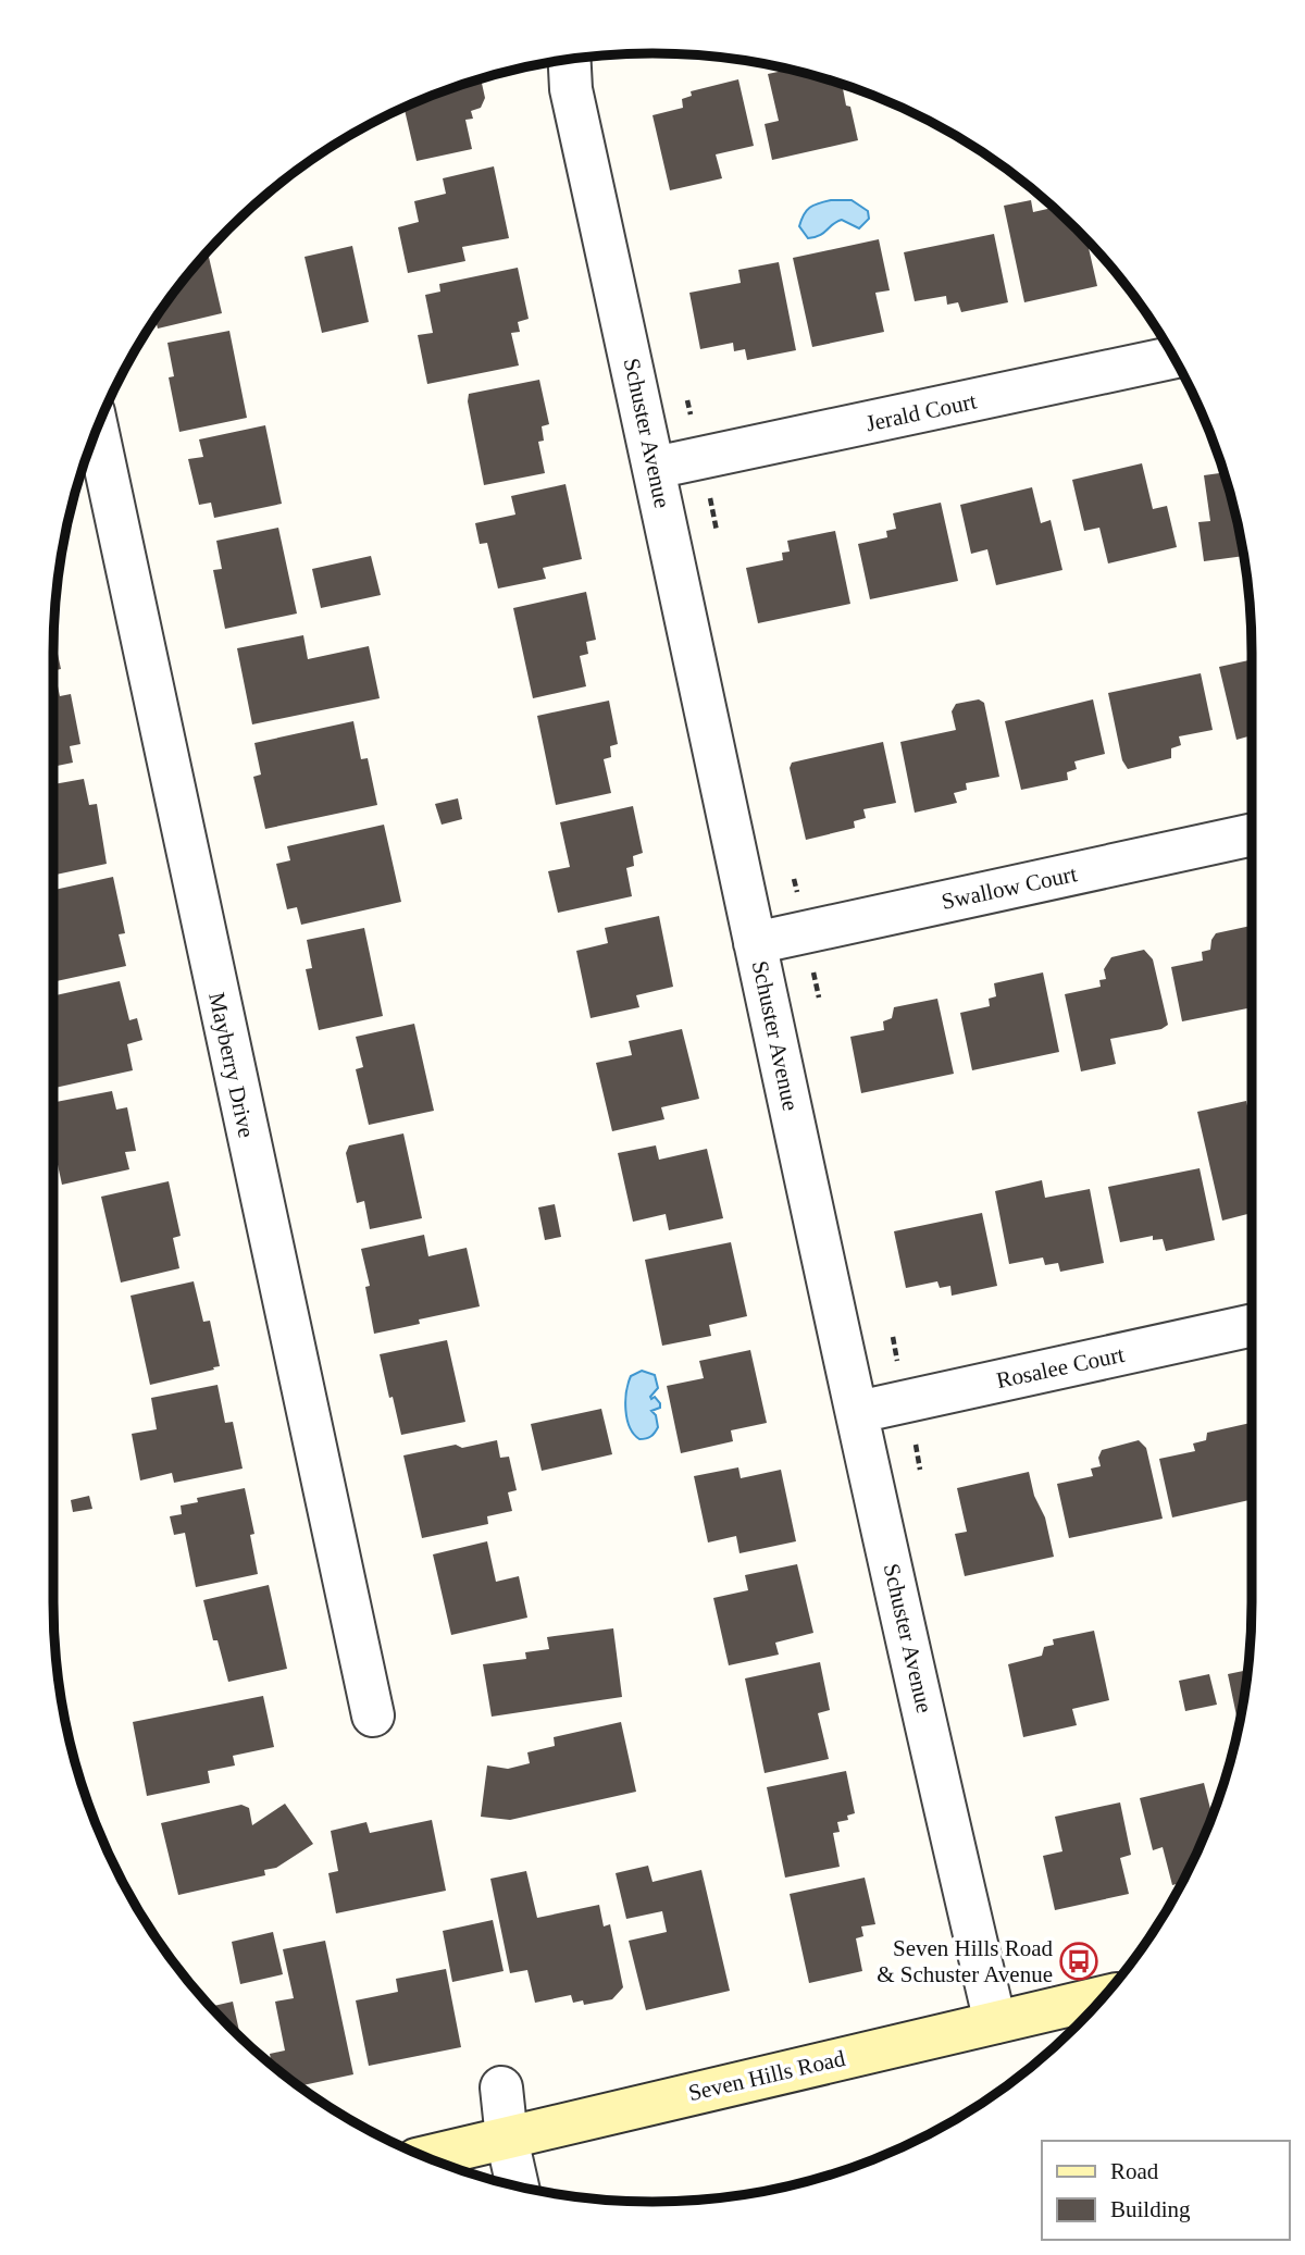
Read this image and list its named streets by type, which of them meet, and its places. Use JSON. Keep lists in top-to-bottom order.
{
  "streets": {
    "street": [
      "Jerald Court",
      "Schuster Avenue",
      "Swallow Court",
      "Mayberry Drive",
      "Rosalee Court",
      "Seven Hills Road"
    ]
  },
  "crossings": [
    ["Jerald Court", "Schuster Avenue"],
    ["Schuster Avenue", "Swallow Court"],
    ["Schuster Avenue", "Rosalee Court"],
    ["Schuster Avenue", "Seven Hills Road"]
  ],
  "places": {
    "bus stop": ["Seven Hills Road & Schuster Avenue"]
  },
  "legend": ["Road", "Building"]
}
